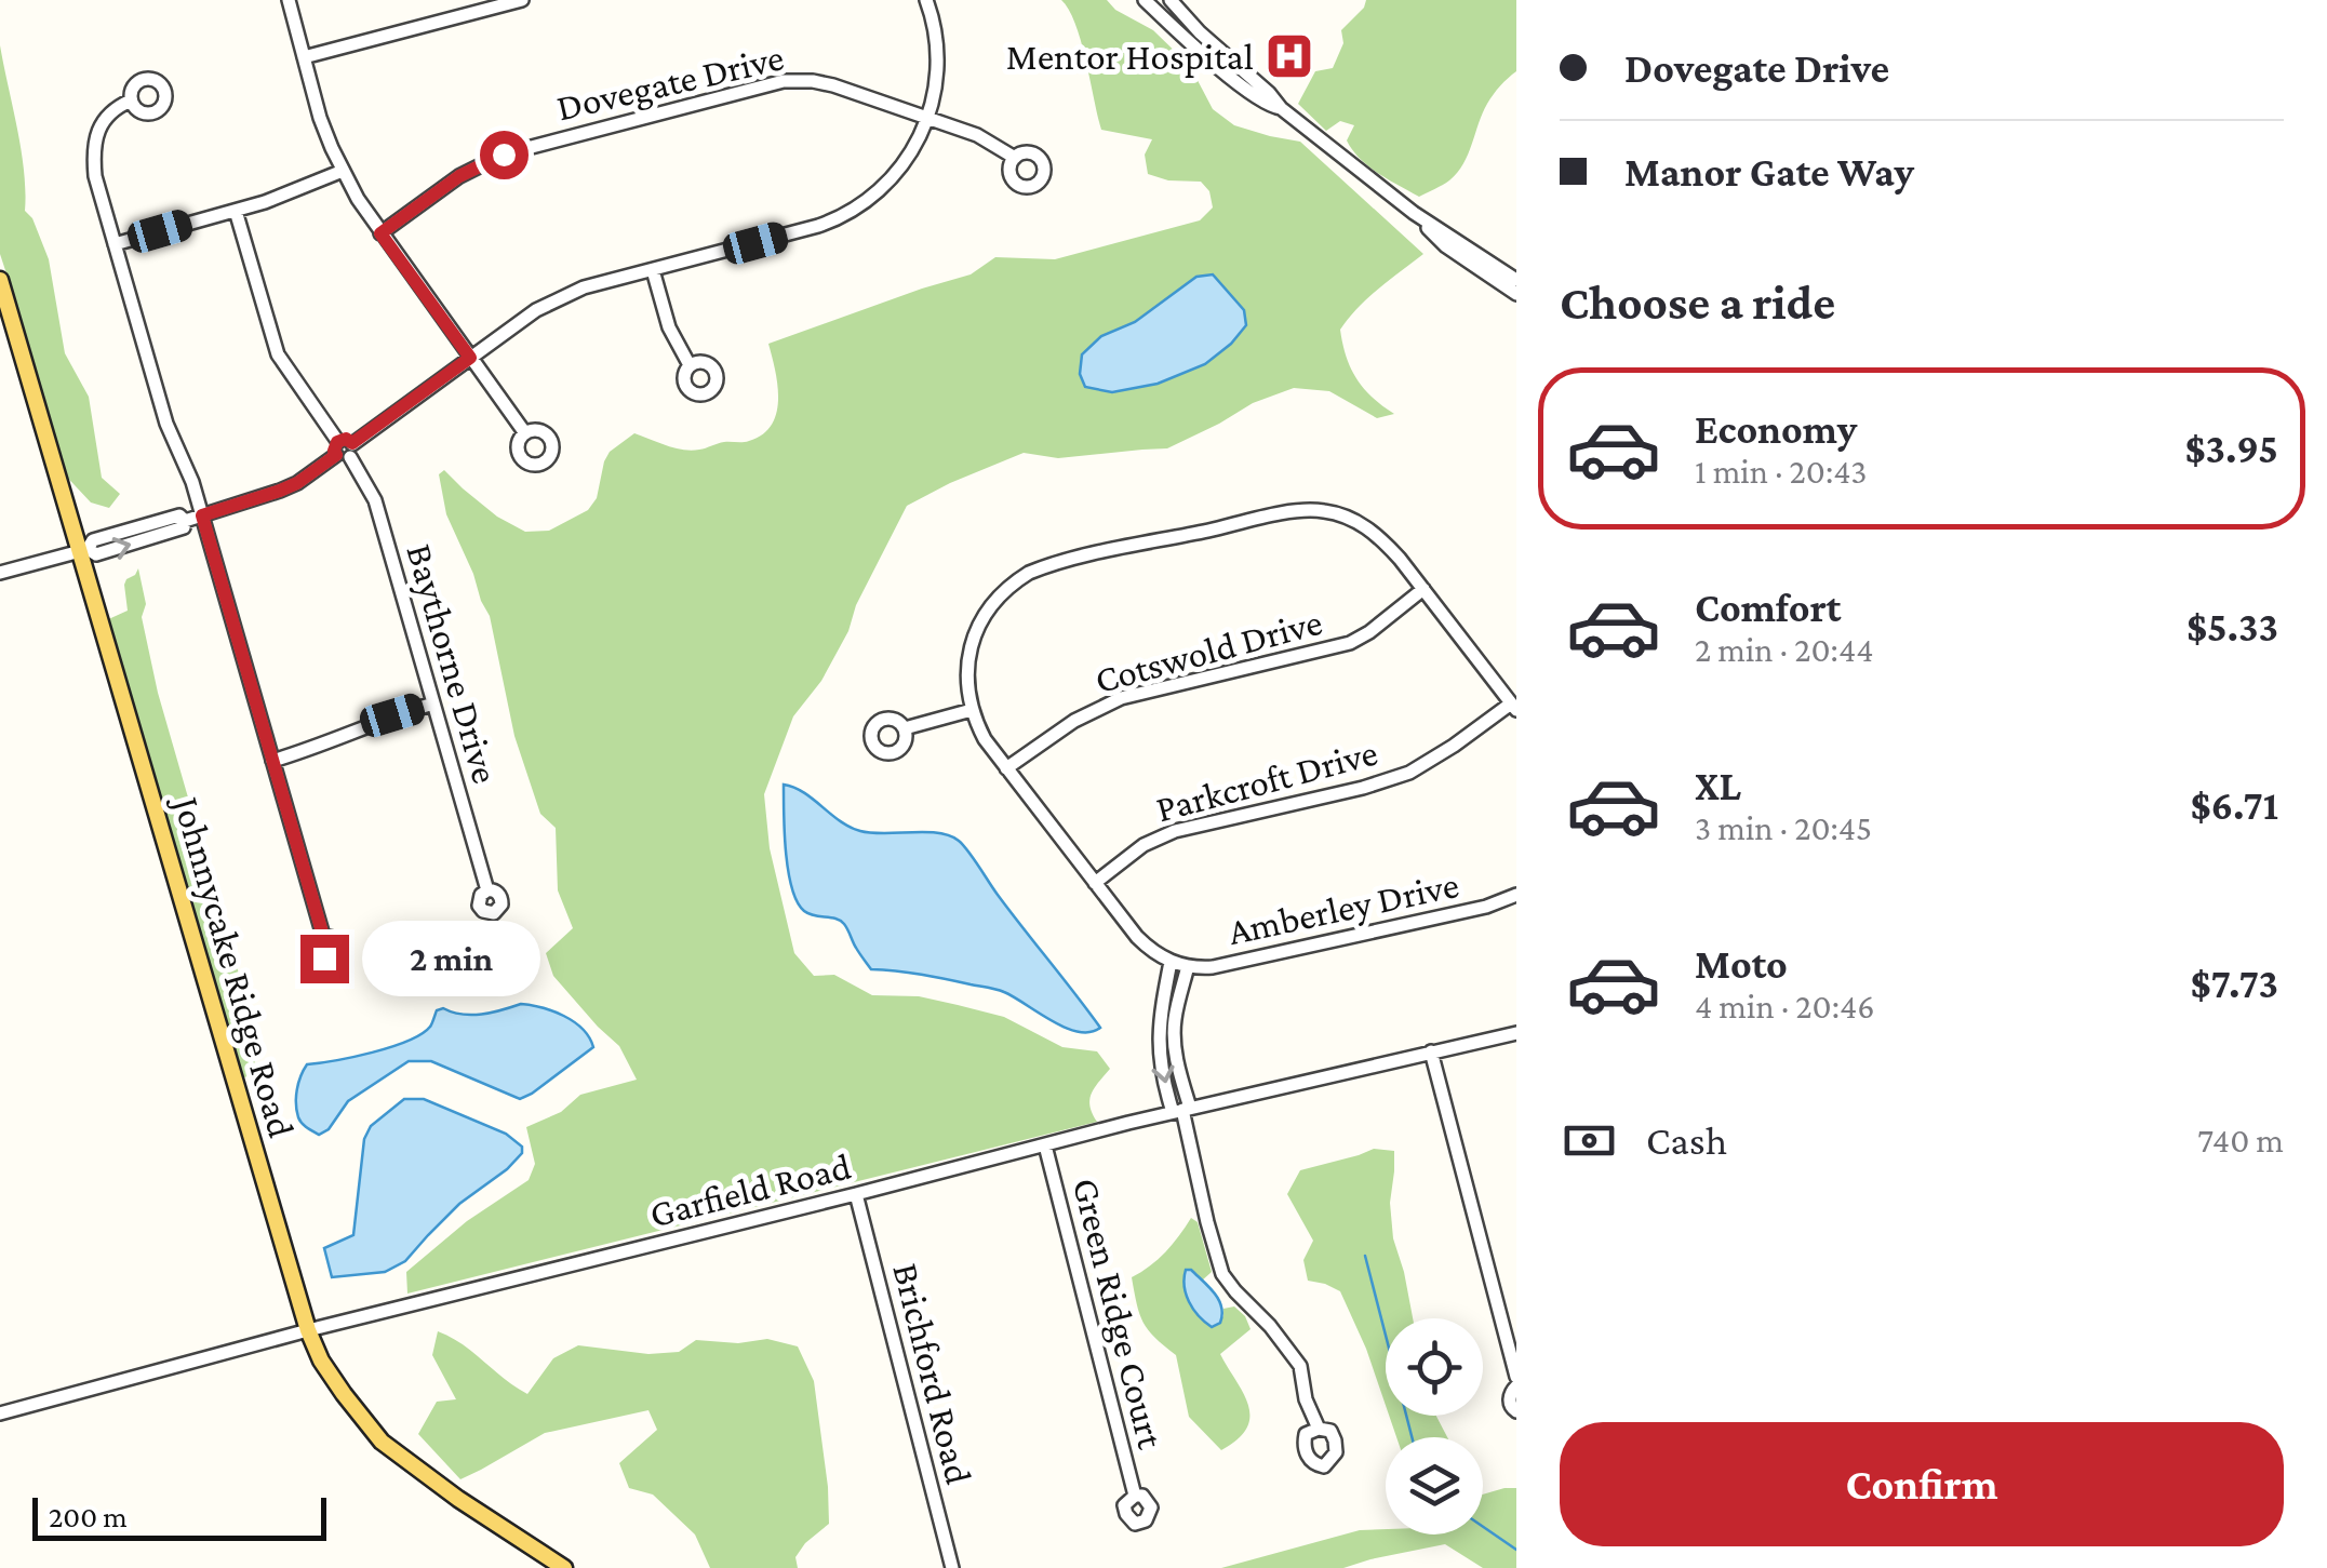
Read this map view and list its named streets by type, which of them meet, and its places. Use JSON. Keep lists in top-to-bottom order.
{
  "streets": {
    "main road": ["Johnnycake Ridge Road"],
    "street": [
      "Dovegate Drive",
      "Cotswold Drive",
      "Baythorne Drive",
      "Parkcroft Drive",
      "Amberley Drive",
      "Garfield Road",
      "Green Ridge Court",
      "Brichford Road"
    ]
  },
  "crossings": [
    ["Johnnycake Ridge Road", "Garfield Road"],
    ["Garfield Road", "Green Ridge Court"],
    ["Garfield Road", "Brichford Road"]
  ],
  "places": {
    "hospital": ["Mentor Hospital"]
  },
  "scale_bar": "200 m",
  "page": {
    "banner": ["Dovegate Drive", "Manor Gate Way"],
    "heading": "Choose a ride",
    "list": [
      {
        "name": "Economy",
        "note": "1 min · 20:43",
        "value": "$3.95"
      },
      {
        "name": "Comfort",
        "note": "2 min · 20:44",
        "value": "$5.33"
      },
      {
        "name": "XL",
        "note": "3 min · 20:45",
        "value": "$6.71"
      },
      {
        "name": "Moto",
        "note": "4 min · 20:46",
        "value": "$7.73"
      }
    ],
    "bubble": "2 min",
    "pay": ["Cash", "740 m"],
    "buttons": "Confirm",
    "scale": "200 m"
  }
}
